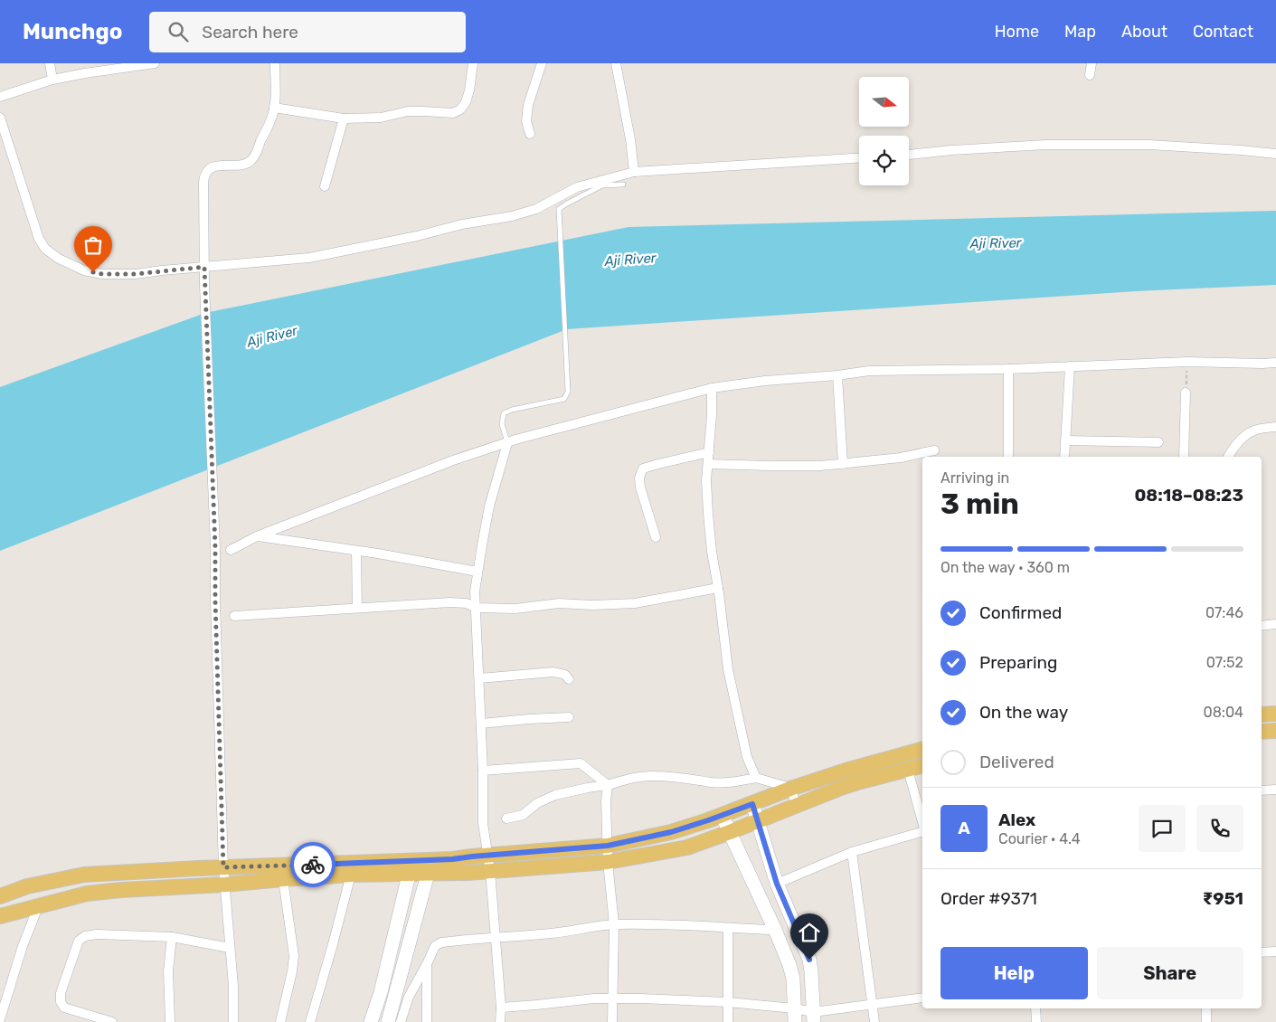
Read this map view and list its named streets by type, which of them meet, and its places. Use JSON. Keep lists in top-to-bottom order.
{
  "water": ["Aji River"],
  "north": "right",
  "page": {
    "header": "Munchgo",
    "search": "Search here",
    "nav": [
      "Home",
      "Map",
      "About",
      "Contact"
    ],
    "heading": ["3 min", "Arriving in", "08:18–08:23"],
    "panel": [
      "Alex",
      "Courier · 4.4",
      "Order #9371",
      "₹951"
    ],
    "bar": "On the way · 360 m",
    "list": [
      ["Confirmed", "07:46"],
      ["Preparing", "07:52"],
      ["On the way", "08:04"],
      "Delivered"
    ],
    "round": "A",
    "buttons": ["Help", "Share"]
  }
}
